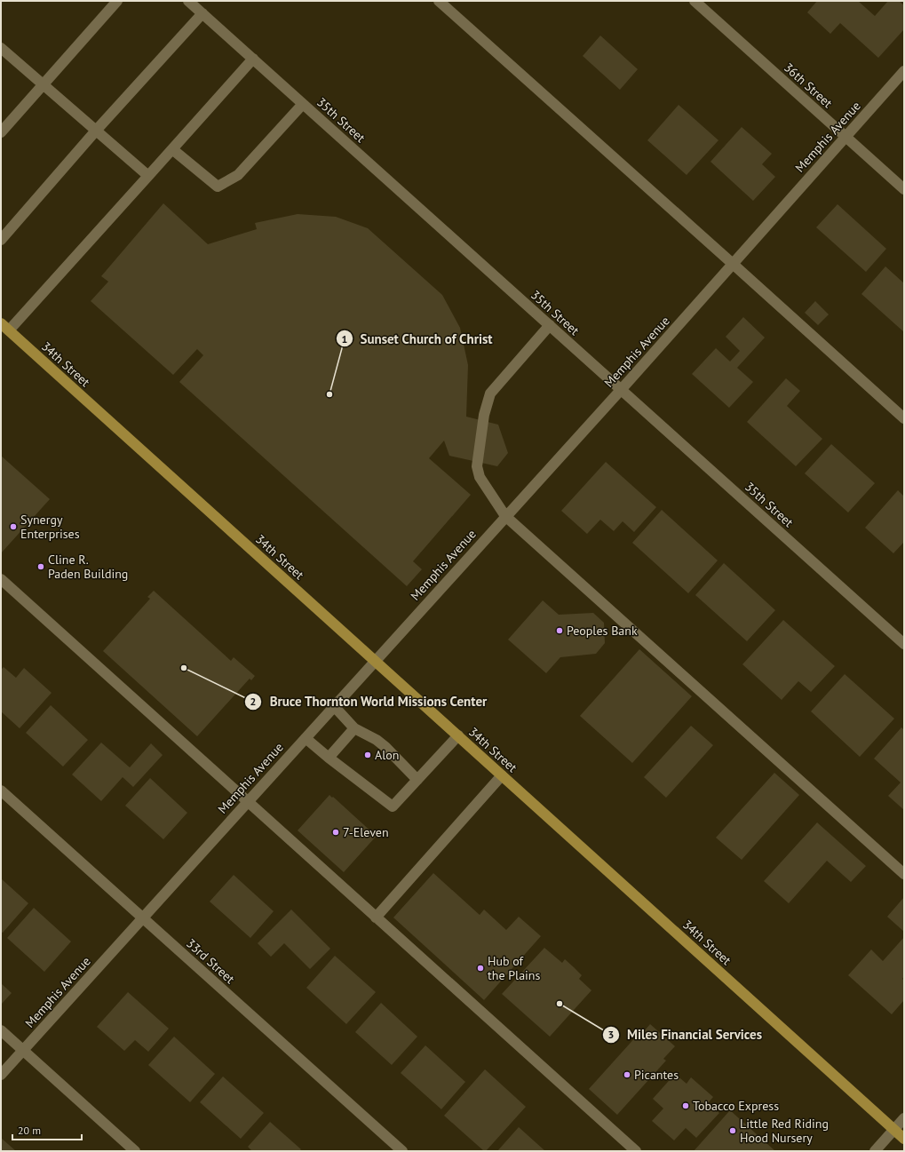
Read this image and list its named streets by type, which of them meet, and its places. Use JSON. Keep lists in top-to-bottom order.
{
  "streets": {
    "main road": ["34th Street"],
    "street": [
      "36th Street",
      "35th Street",
      "Memphis Avenue",
      "33rd Street"
    ]
  },
  "crossings": [
    ["36th Street", "Memphis Avenue"],
    ["35th Street", "Memphis Avenue"],
    ["Memphis Avenue", "34th Street"],
    ["Memphis Avenue", "33rd Street"]
  ],
  "places": [
    "Sunset Church of Christ",
    "Synergy Enterprises",
    "Cline R. Paden Building",
    "Peoples Bank",
    "Bruce Thornton World Missions Center",
    "Alon",
    "7-Eleven",
    "Hub of the Plains",
    "Miles Financial Services",
    "Picantes",
    "Tobacco Express",
    "Little Red Riding Hood Nursery"
  ],
  "scale_bar": "20 m"
}
